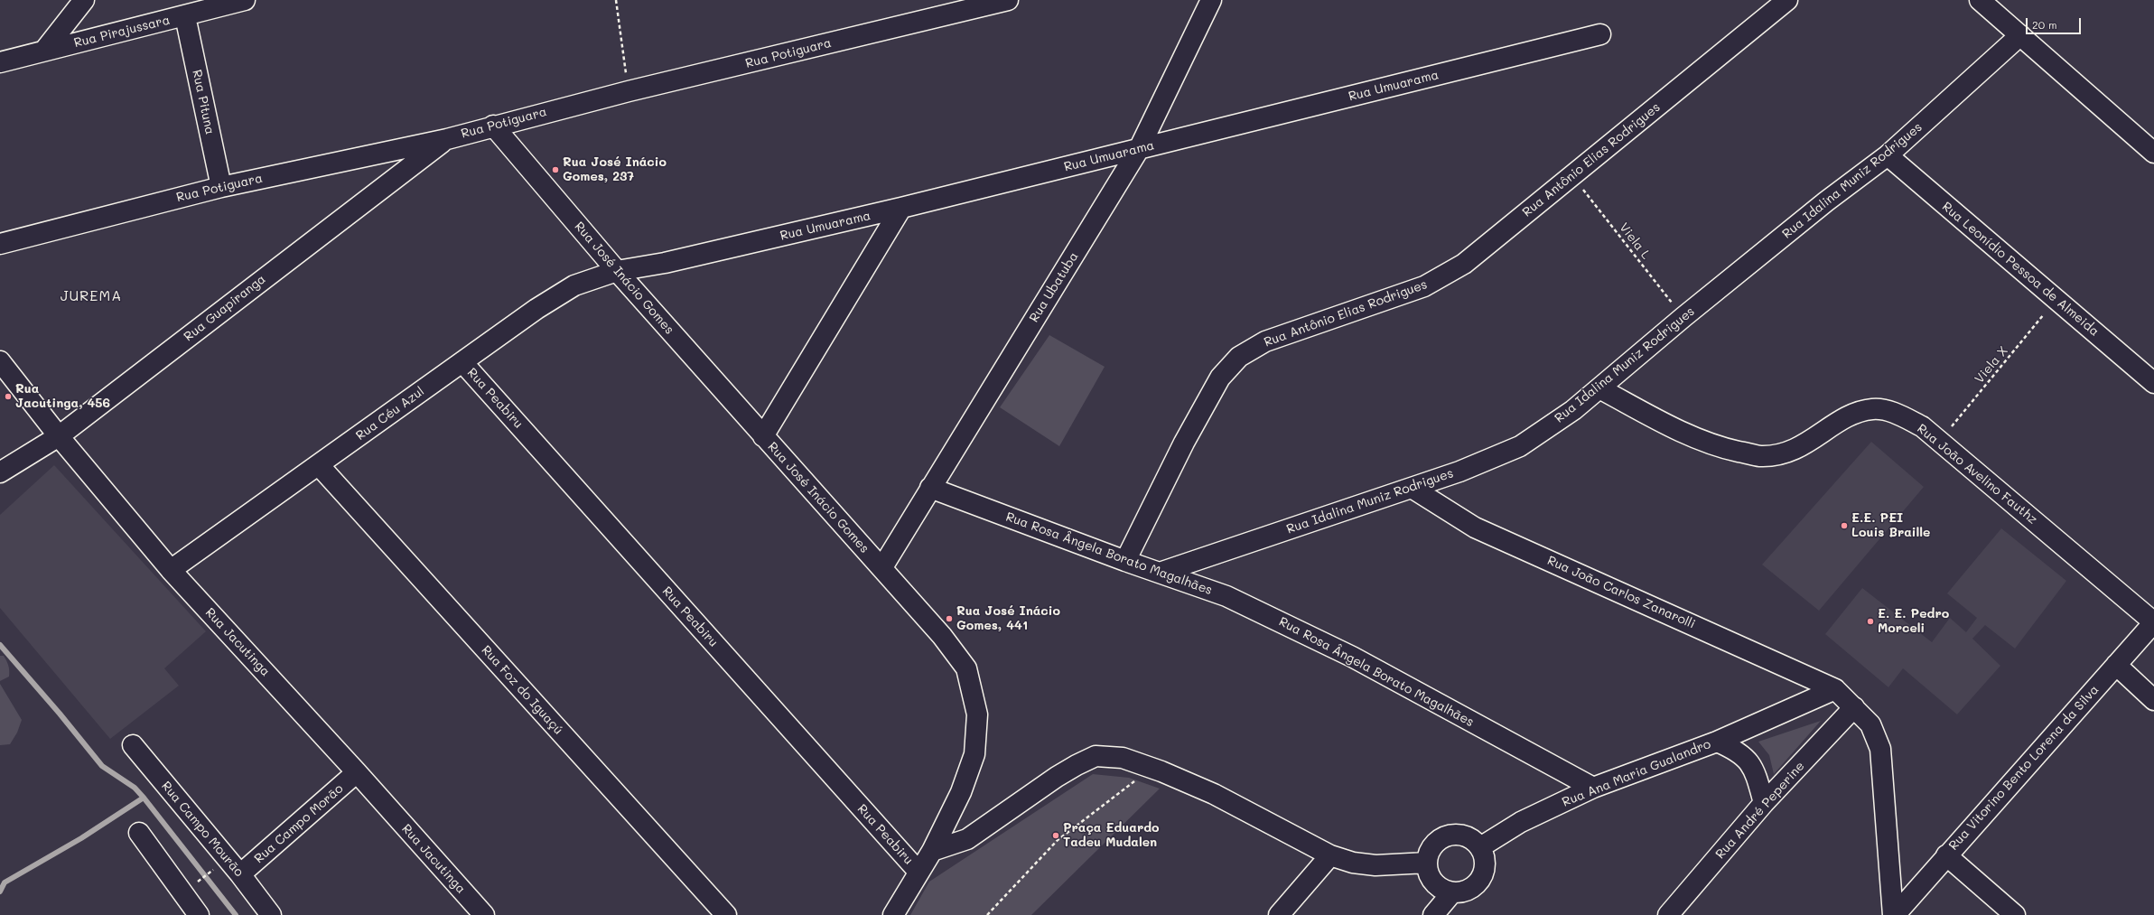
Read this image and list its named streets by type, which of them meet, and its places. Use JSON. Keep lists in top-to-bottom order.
{
  "streets": {
    "street": [
      "Rua Pirajussara",
      "Rua Potiguara",
      "Rua Umuarama",
      "Rua Pituna",
      "Rua Antônio Elias Rodrigues",
      "Rua Idalina Muniz Rodrigues",
      "Rua Leonídio Pessoa de Almeida",
      "Rua José Inácio Gomes",
      "Rua Ubatuba",
      "Rua Guapiranga",
      "Rua Peabiru",
      "Rua Céu Azul",
      "Rua João Avelino Fauthz",
      "Rua Rosa Ângela Borato Magalhães",
      "Rua João Carlos Zanarolli",
      "Rua Jacutinga",
      "Rua Foz do Iguaçú",
      "Rua Vitorino Bento Lorena da Silva",
      "Rua Ana Maria Gualandro",
      "Rua André Peperine",
      "Rua Campo Morão",
      "Rua Campo Mourão"
    ],
    "path": ["Viela L", "Viela X"]
  },
  "crossings": [
    ["Rua Pirajussara", "Rua Pituna"],
    ["Rua Potiguara", "Rua Pituna"],
    ["Rua Potiguara", "Rua José Inácio Gomes"],
    ["Rua Potiguara", "Rua Guapiranga"],
    ["Rua Umuarama", "Rua José Inácio Gomes"],
    ["Rua Umuarama", "Rua Ubatuba"],
    ["Rua Umuarama", "Rua Céu Azul"],
    ["Rua Antônio Elias Rodrigues", "Viela L"],
    ["Rua Antônio Elias Rodrigues", "Rua Rosa Ângela Borato Magalhães"],
    ["Rua Idalina Muniz Rodrigues", "Viela L"],
    ["Rua Idalina Muniz Rodrigues", "Rua Leonídio Pessoa de Almeida"],
    ["Rua Idalina Muniz Rodrigues", "Rua João Avelino Fauthz"],
    ["Rua Idalina Muniz Rodrigues", "Rua Rosa Ângela Borato Magalhães"],
    ["Rua Idalina Muniz Rodrigues", "Rua João Carlos Zanarolli"],
    ["Rua Leonídio Pessoa de Almeida", "Viela X"],
    ["Rua José Inácio Gomes", "Rua Ubatuba"],
    ["Rua José Inácio Gomes", "Rua Peabiru"],
    ["Rua José Inácio Gomes", "Rua Céu Azul"],
    ["Rua Ubatuba", "Rua Rosa Ângela Borato Magalhães"],
    ["Rua Guapiranga", "Rua Jacutinga"],
    ["Viela X", "Rua João Avelino Fauthz"],
    ["Rua Peabiru", "Rua Céu Azul"],
    ["Rua Céu Azul", "Rua Jacutinga"],
    ["Rua Céu Azul", "Rua Foz do Iguaçú"],
    ["Rua João Avelino Fauthz", "Rua Vitorino Bento Lorena da Silva"],
    ["Rua Rosa Ângela Borato Magalhães", "Rua Ana Maria Gualandro"],
    ["Rua João Carlos Zanarolli", "Rua Vitorino Bento Lorena da Silva"],
    ["Rua João Carlos Zanarolli", "Rua Ana Maria Gualandro"],
    ["Rua João Carlos Zanarolli", "Rua André Peperine"],
    ["Rua Jacutinga", "Rua Campo Morão"],
    ["Rua Ana Maria Gualandro", "Rua André Peperine"],
    ["Rua Campo Morão", "Rua Campo Mourão"]
  ],
  "districts": ["JUREMA"],
  "places": [
    "Rua José Inácio Gomes, 237",
    "Rua Jacutinga, 456",
    "E.E. PEI Louis Braille",
    "Rua José Inácio Gomes, 441",
    "E. E. Pedro Morceli",
    "Praça Eduardo Tadeu Mudalen"
  ],
  "scale_bar": "20 m"
}
